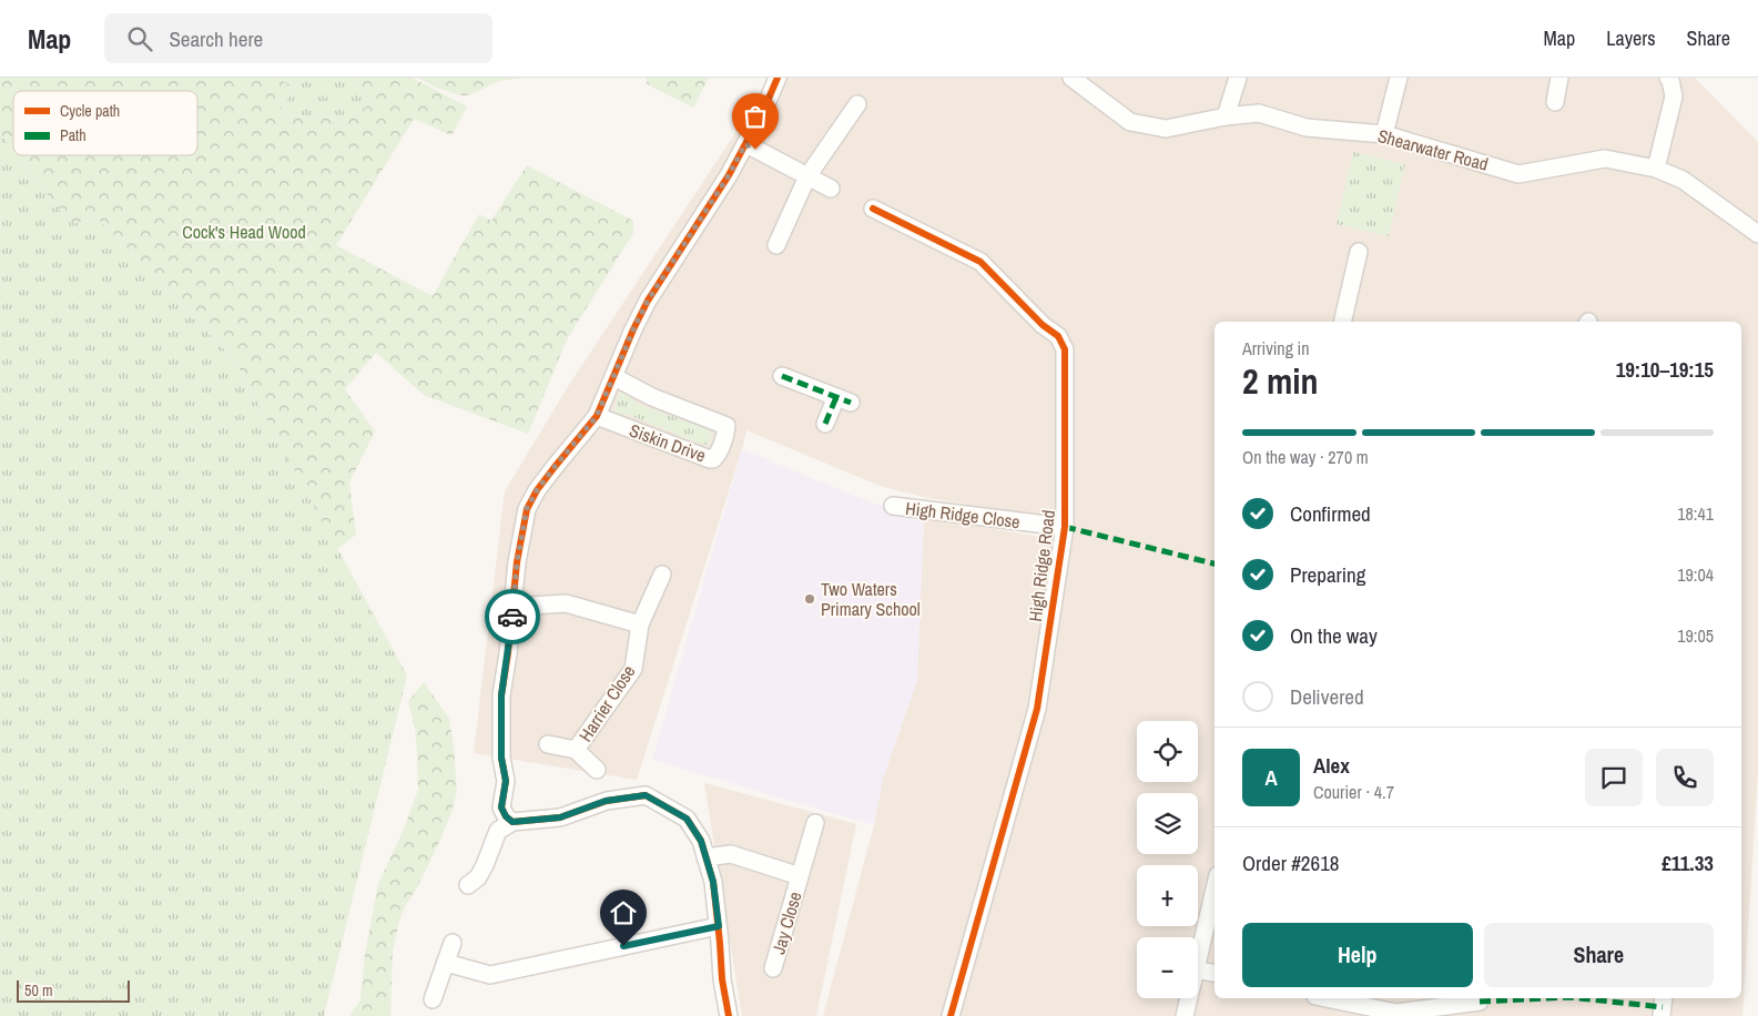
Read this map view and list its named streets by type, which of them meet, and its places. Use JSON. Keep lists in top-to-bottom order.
{
  "streets": {
    "street": [
      "Shearwater Road",
      "Siskin Drive",
      "High Ridge Close",
      "High Ridge Road",
      "Harrier Close",
      "Jay Close"
    ]
  },
  "crossings": [
    ["High Ridge Close", "High Ridge Road"]
  ],
  "parks": ["Cock's Head Wood"],
  "places": ["Two Waters Primary School"],
  "legend": ["Cycle path", "Path"],
  "scale_bar": "50 m",
  "page": {
    "header": "Map",
    "search": "Search here",
    "nav": ["Map", "Layers", "Share"],
    "heading": ["2 min", "Arriving in", "19:10–19:15"],
    "panel": [
      "Alex",
      "Courier · 4.7",
      "Order #2618",
      "£11.33"
    ],
    "bar": "On the way · 270 m",
    "list": [
      ["Confirmed", "18:41"],
      ["Preparing", "19:04"],
      ["On the way", "19:05"],
      "Delivered"
    ],
    "map_buttons": ["+", "−"],
    "round": "A",
    "buttons": ["Help", "Share"],
    "scale": "50 m"
  }
}
